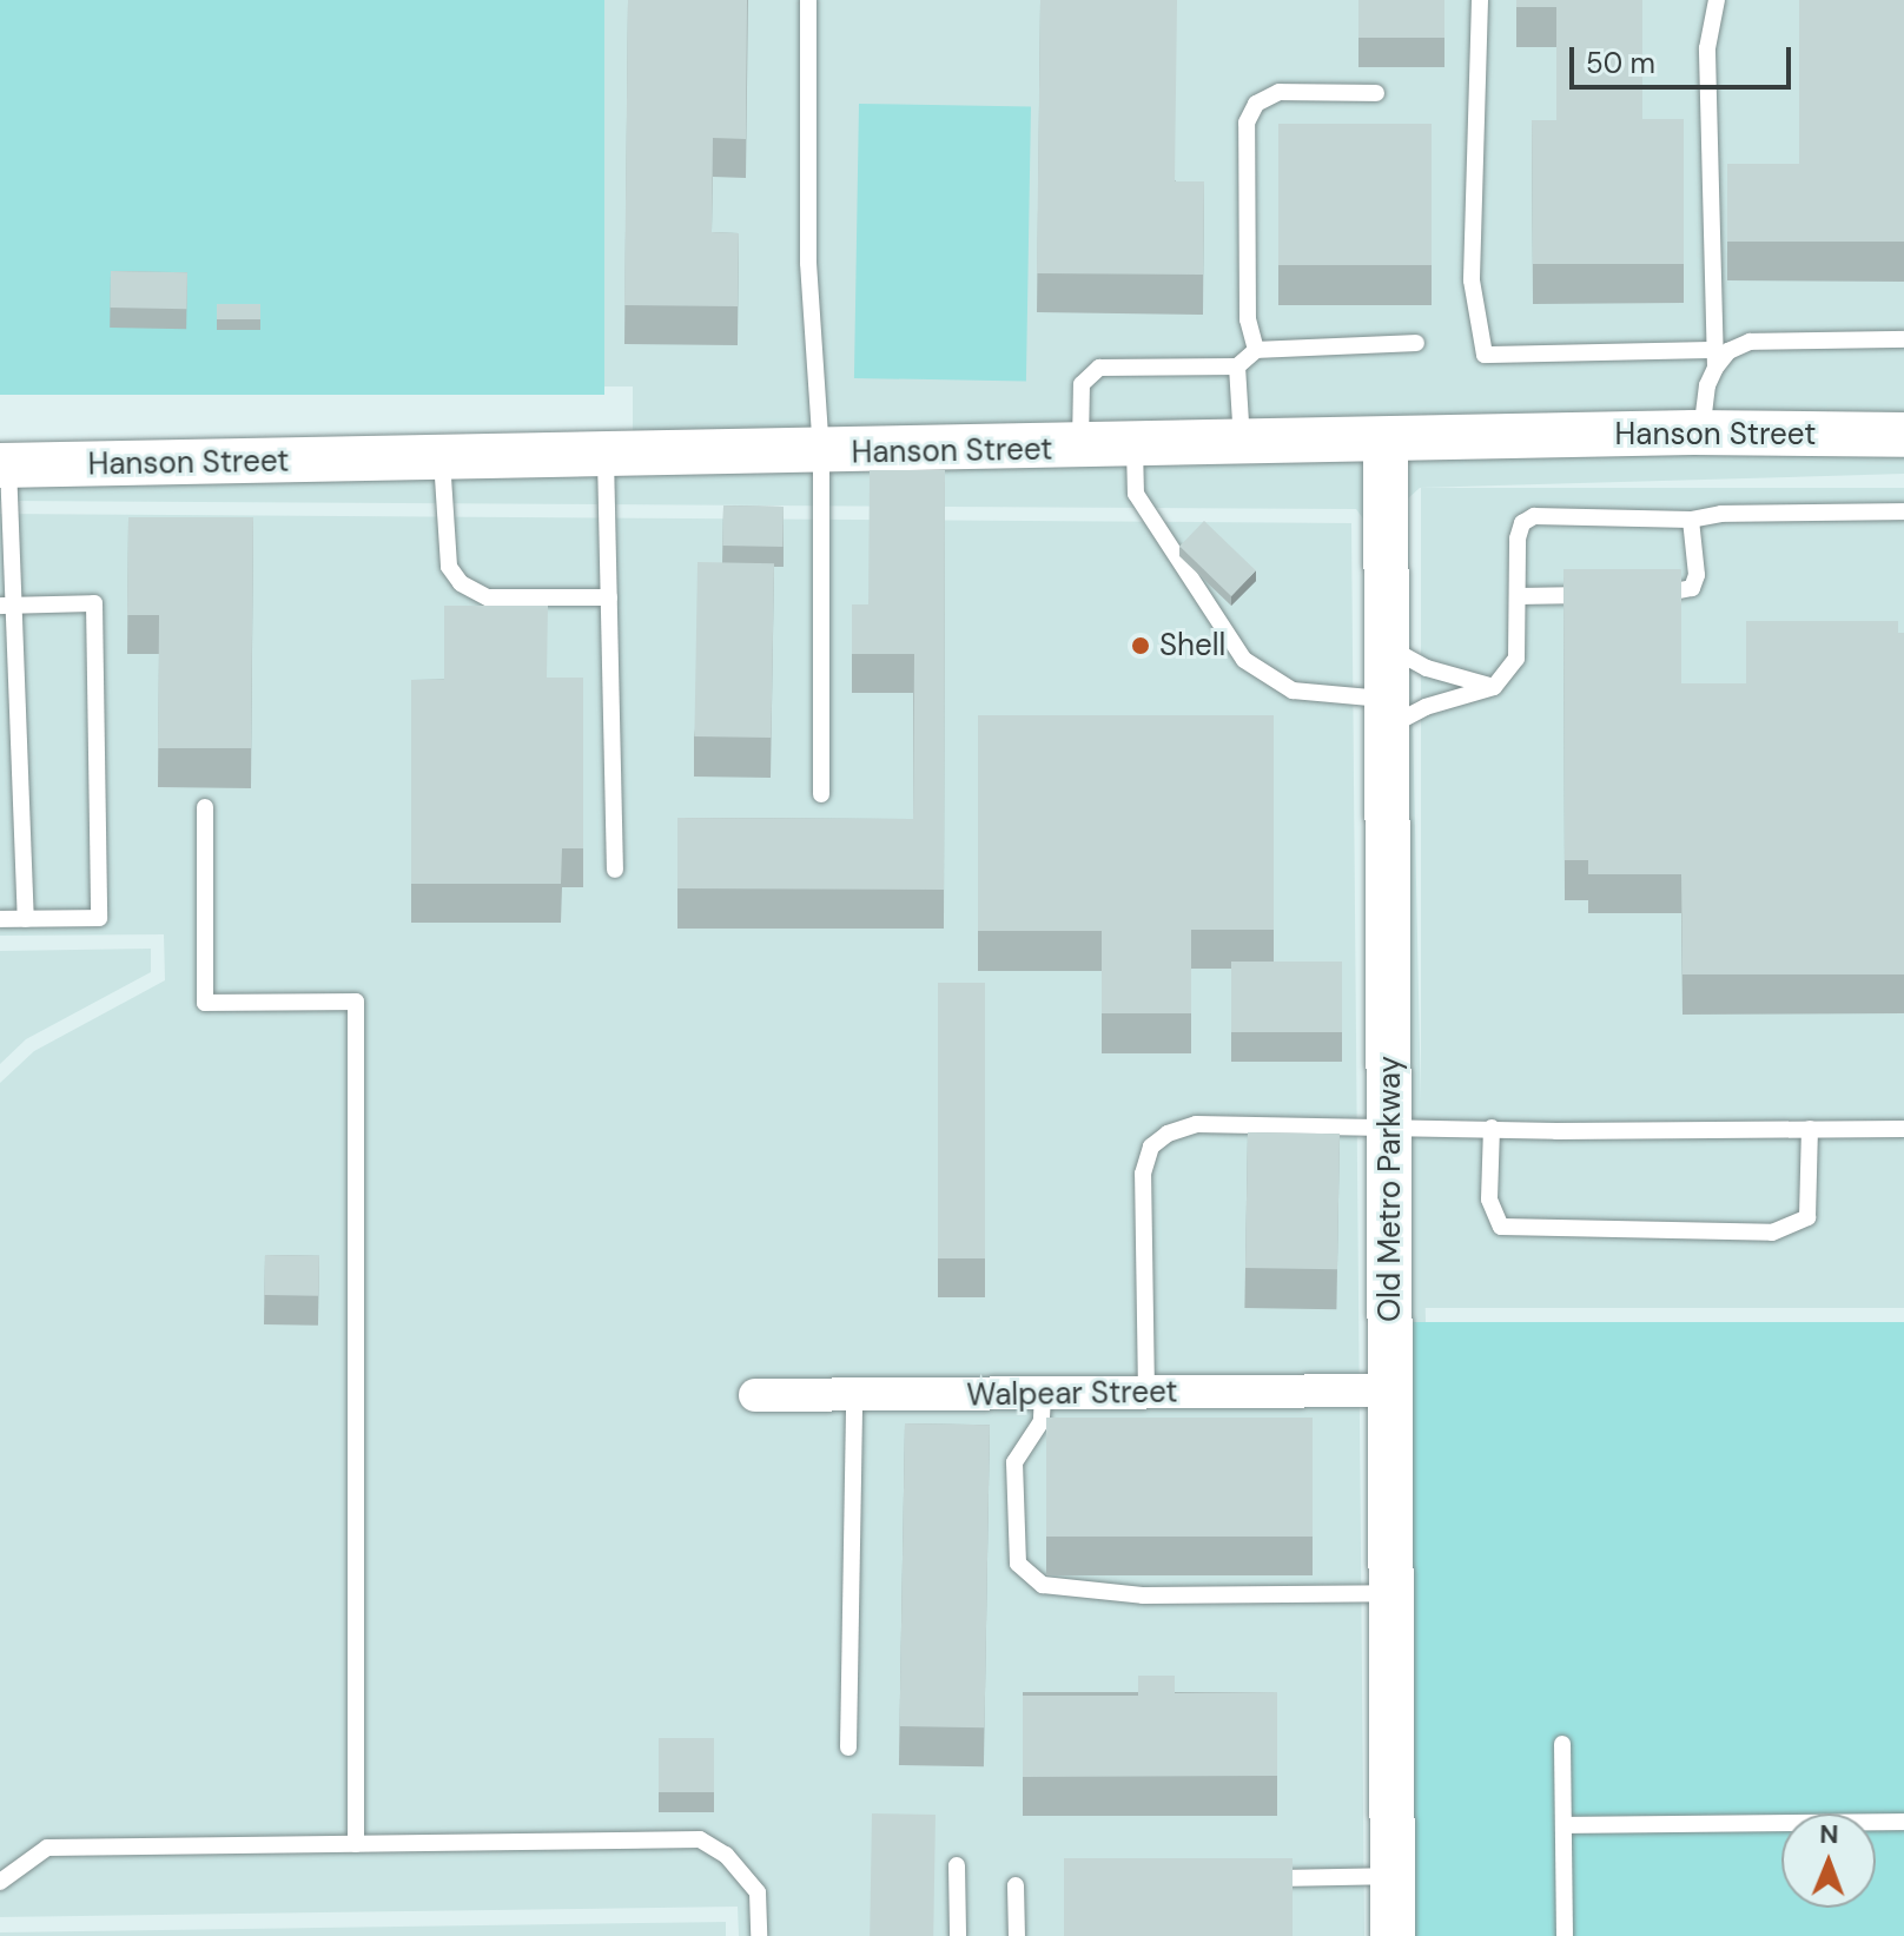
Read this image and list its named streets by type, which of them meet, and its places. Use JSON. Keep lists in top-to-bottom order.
{
  "streets": {
    "street": ["Hanson Street", "Old Metro Parkway", "Walpear Street"]
  },
  "crossings": [
    ["Hanson Street", "Old Metro Parkway"],
    ["Old Metro Parkway", "Walpear Street"]
  ],
  "places": ["Shell"],
  "scale_bar": "50 m",
  "north": "top"
}
